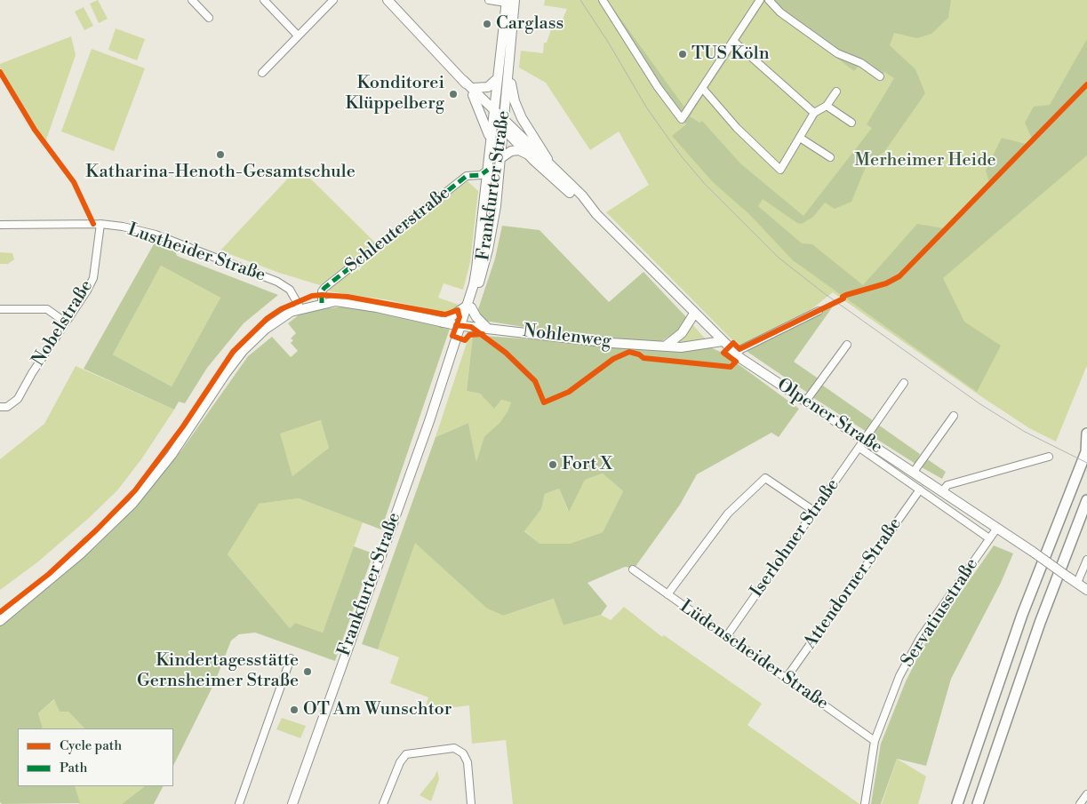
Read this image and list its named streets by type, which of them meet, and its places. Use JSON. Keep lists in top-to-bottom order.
{
  "streets": {
    "main road": ["Frankfurter Straße", "Nohlenweg", "Olpener Straße"],
    "street": [
      "Schleuterstraße",
      "Lustheider Straße",
      "Nobelstraße",
      "Iserlohner Straße",
      "Attendorner Straße",
      "Servatiusstraße",
      "Lüdenscheider Straße"
    ]
  },
  "crossings": [
    ["Frankfurter Straße", "Schleuterstraße"],
    ["Frankfurter Straße", "Nohlenweg"],
    ["Frankfurter Straße", "Olpener Straße"],
    ["Schleuterstraße", "Nohlenweg"],
    ["Lustheider Straße", "Nobelstraße"],
    ["Lustheider Straße", "Nohlenweg"],
    ["Nohlenweg", "Olpener Straße"],
    ["Olpener Straße", "Iserlohner Straße"],
    ["Olpener Straße", "Attendorner Straße"],
    ["Olpener Straße", "Servatiusstraße"],
    ["Iserlohner Straße", "Lüdenscheider Straße"],
    ["Attendorner Straße", "Lüdenscheider Straße"],
    ["Servatiusstraße", "Lüdenscheider Straße"]
  ],
  "parks": ["Merheimer Heide"],
  "places": [
    "Carglass",
    "TUS Köln",
    "Konditorei Klüppelberg",
    "Katharina-Henoth-Gesamtschule",
    "Fort X",
    "Kindertagesstätte Gernsheimer Straße",
    "OT Am Wunschtor"
  ],
  "legend": ["Cycle path", "Path"]
}
